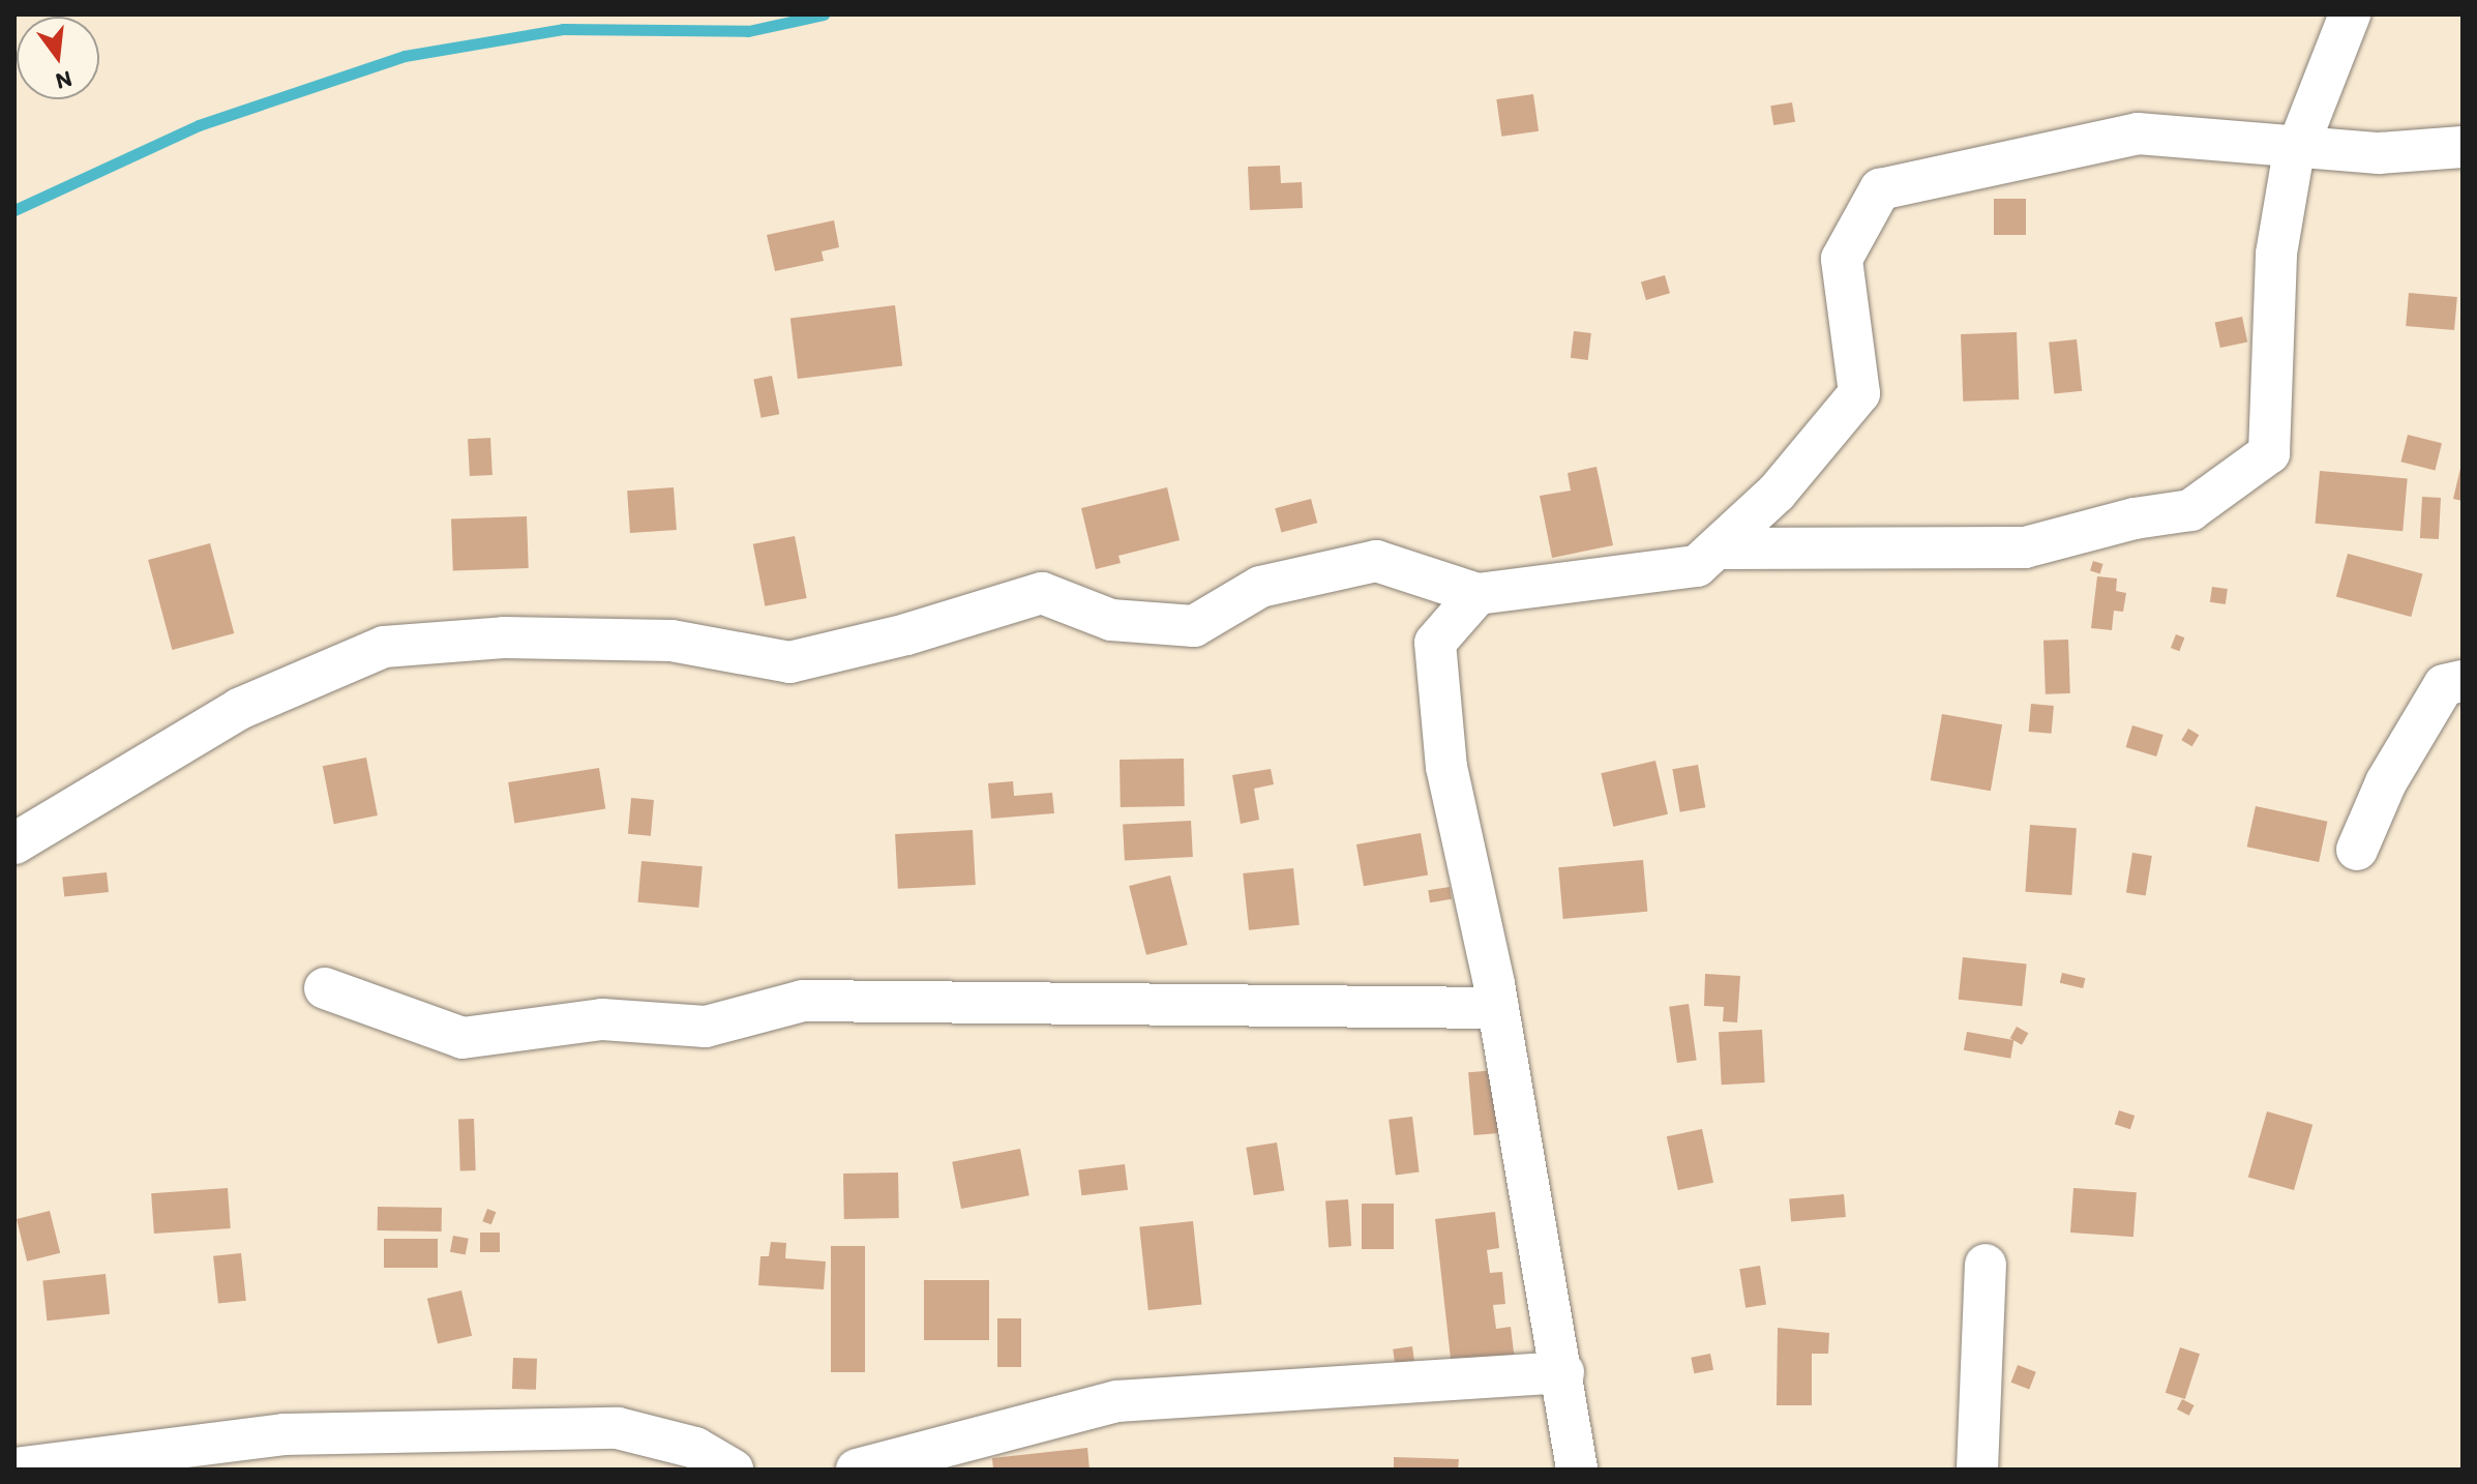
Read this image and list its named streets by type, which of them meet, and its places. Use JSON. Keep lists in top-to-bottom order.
{
  "north": "bottom"
}
